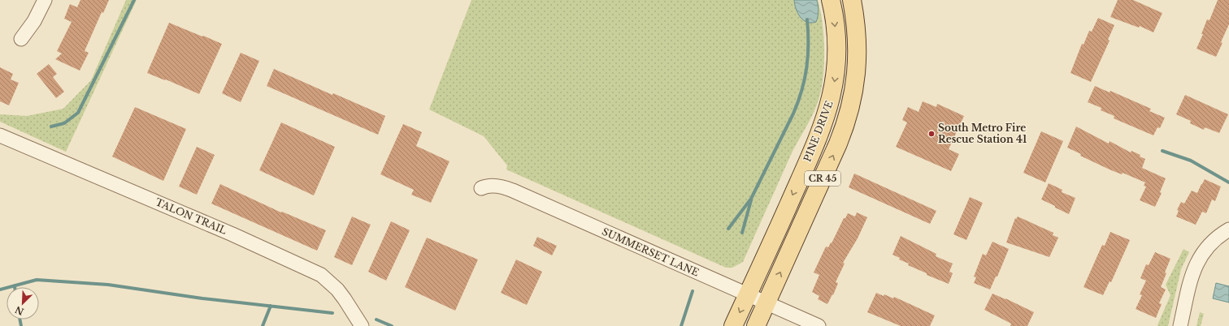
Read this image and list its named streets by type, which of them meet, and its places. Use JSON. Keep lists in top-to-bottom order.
{
  "streets": {
    "main road": ["PINE DRIVE", "CR 45"],
    "street": ["TALON TRAIL", "SUMMERSET LANE"]
  },
  "crossings": [
    ["PINE DRIVE", "SUMMERSET LANE"],
    ["CR 45", "SUMMERSET LANE"]
  ],
  "places": ["South Metro Fire Rescue Station 41"],
  "north": "bottom left"
}
